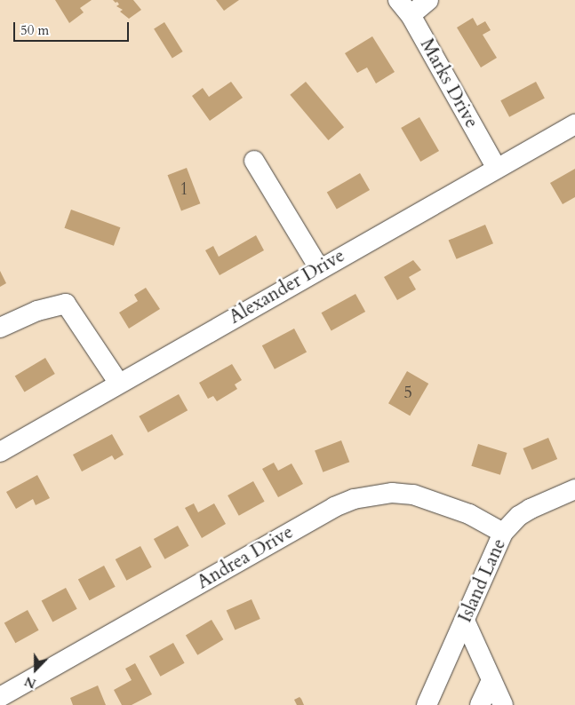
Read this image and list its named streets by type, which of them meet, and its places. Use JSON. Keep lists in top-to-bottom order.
{
  "streets": {
    "street": [
      "Marks Drive",
      "Alexander Drive",
      "Andrea Drive",
      "Island Lane"
    ]
  },
  "crossings": [
    ["Marks Drive", "Alexander Drive"],
    ["Andrea Drive", "Island Lane"]
  ],
  "house_numbers": ["1", "5"],
  "scale_bar": "50 m",
  "north": "bottom"
}
